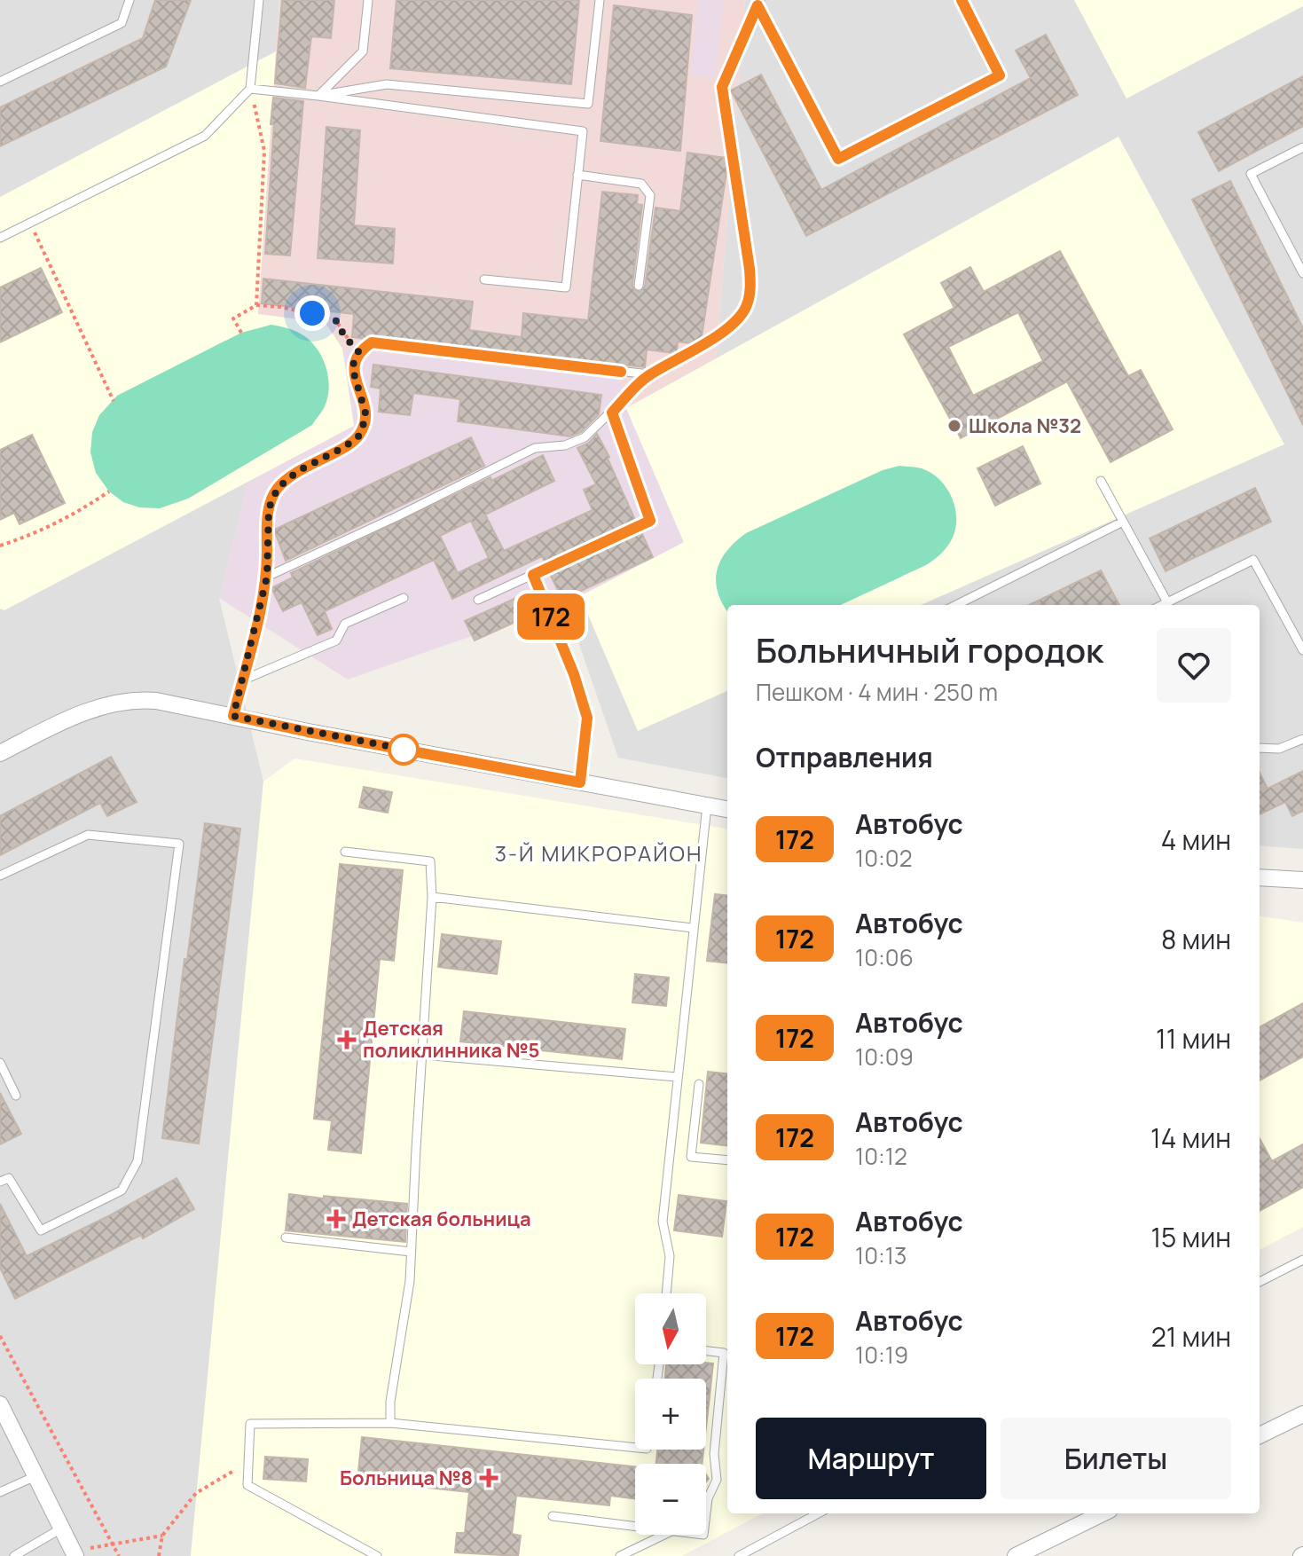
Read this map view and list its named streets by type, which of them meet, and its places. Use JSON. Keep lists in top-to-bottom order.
{
  "districts": ["3-Й МИКРОРАЙОН"],
  "places": {
    "other": ["Школа №32"],
    "health": ["Детская поликлинника №5", "Детская больница", "Больница №8"]
  },
  "lines": ["bus line 172"],
  "north": "bottom",
  "page": {
    "on_map": "172",
    "heading": [
      ["Больничный городок", "Пешком · 4 мин · 250 m"],
      "Отправления"
    ],
    "list": [
      {
        "mark": "172",
        "name": "Автобус",
        "note": "10:02",
        "value": "4 мин"
      },
      {
        "mark": "172",
        "name": "Автобус",
        "note": "10:06",
        "value": "8 мин"
      },
      {
        "mark": "172",
        "name": "Автобус",
        "note": "10:09",
        "value": "11 мин"
      },
      {
        "mark": "172",
        "name": "Автобус",
        "note": "10:12",
        "value": "14 мин"
      },
      {
        "mark": "172",
        "name": "Автобус",
        "note": "10:13",
        "value": "15 мин"
      },
      {
        "mark": "172",
        "name": "Автобус",
        "note": "10:19",
        "value": "21 мин"
      }
    ],
    "map_buttons": ["+", "−"],
    "buttons": ["Маршрут", "Билеты"]
  }
}
